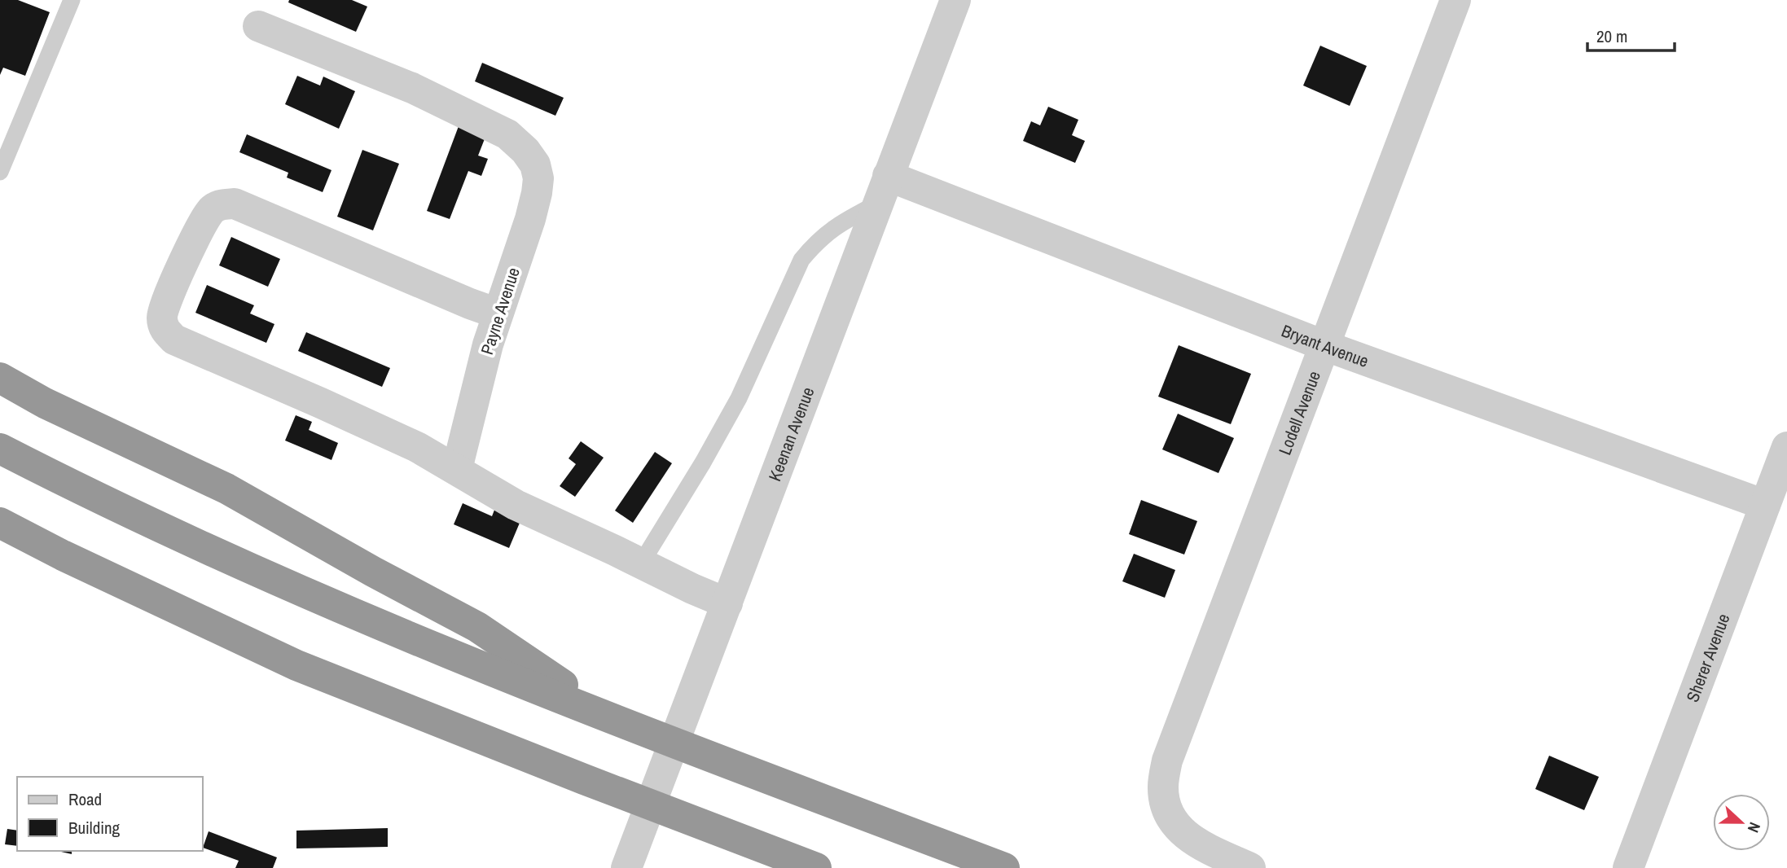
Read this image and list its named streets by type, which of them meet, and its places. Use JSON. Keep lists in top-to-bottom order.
{
  "streets": {
    "street": [
      "Payne Avenue",
      "Bryant Avenue",
      "Lodell Avenue",
      "Keenan Avenue",
      "Sherer Avenue"
    ]
  },
  "crossings": [
    ["Bryant Avenue", "Lodell Avenue"],
    ["Bryant Avenue", "Keenan Avenue"],
    ["Bryant Avenue", "Sherer Avenue"]
  ],
  "legend": ["Road", "Building"],
  "scale_bar": "20 m",
  "north": "right"
}
